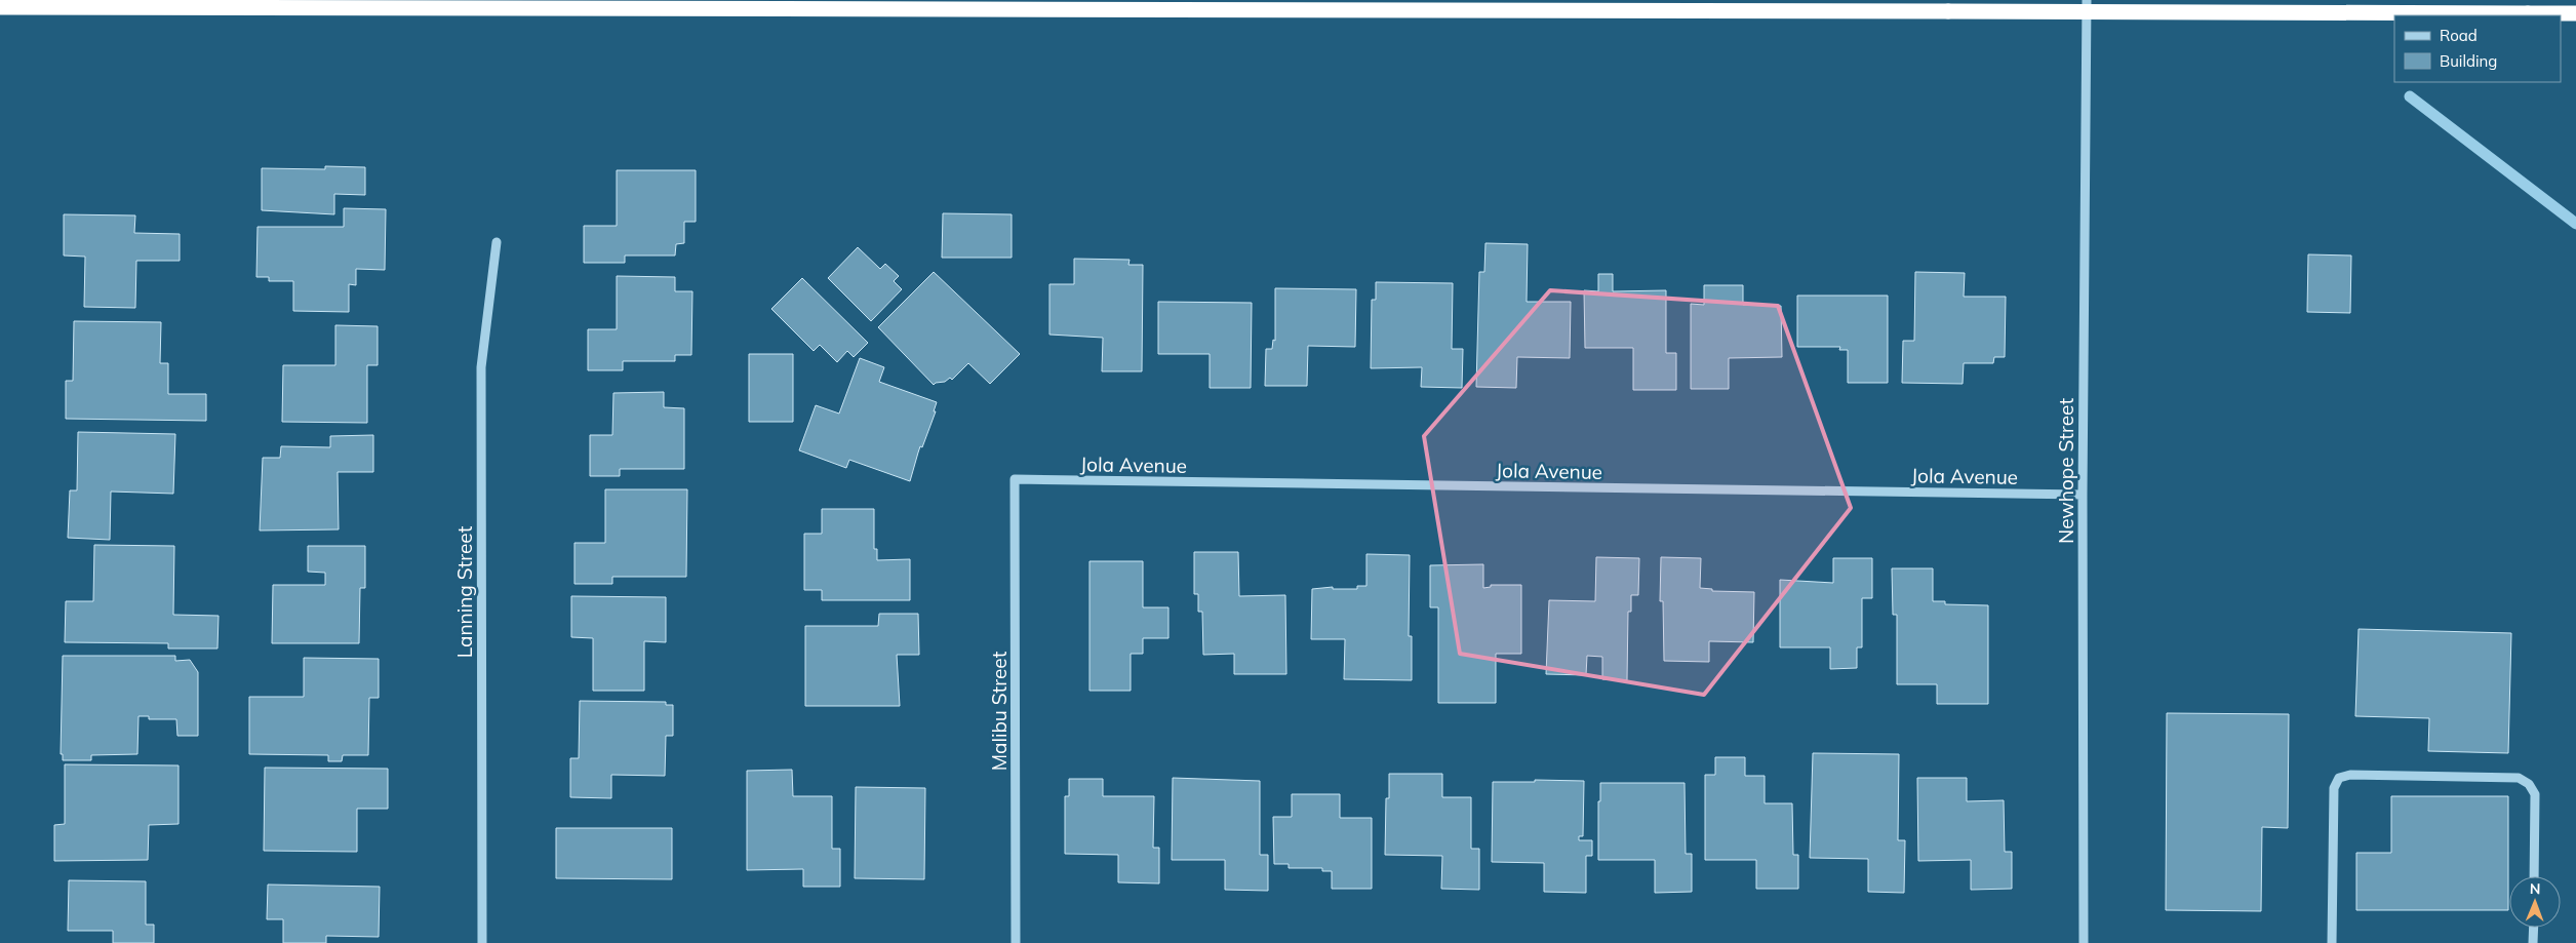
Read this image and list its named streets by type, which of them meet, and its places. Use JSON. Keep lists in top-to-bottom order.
{
  "streets": {
    "street": [
      "Jola Avenue",
      "Newhope Street",
      "Lanning Street",
      "Malibu Street"
    ]
  },
  "crossings": [
    ["Jola Avenue", "Newhope Street"],
    ["Jola Avenue", "Malibu Street"]
  ],
  "legend": ["Road", "Building"],
  "north": "top"
}
